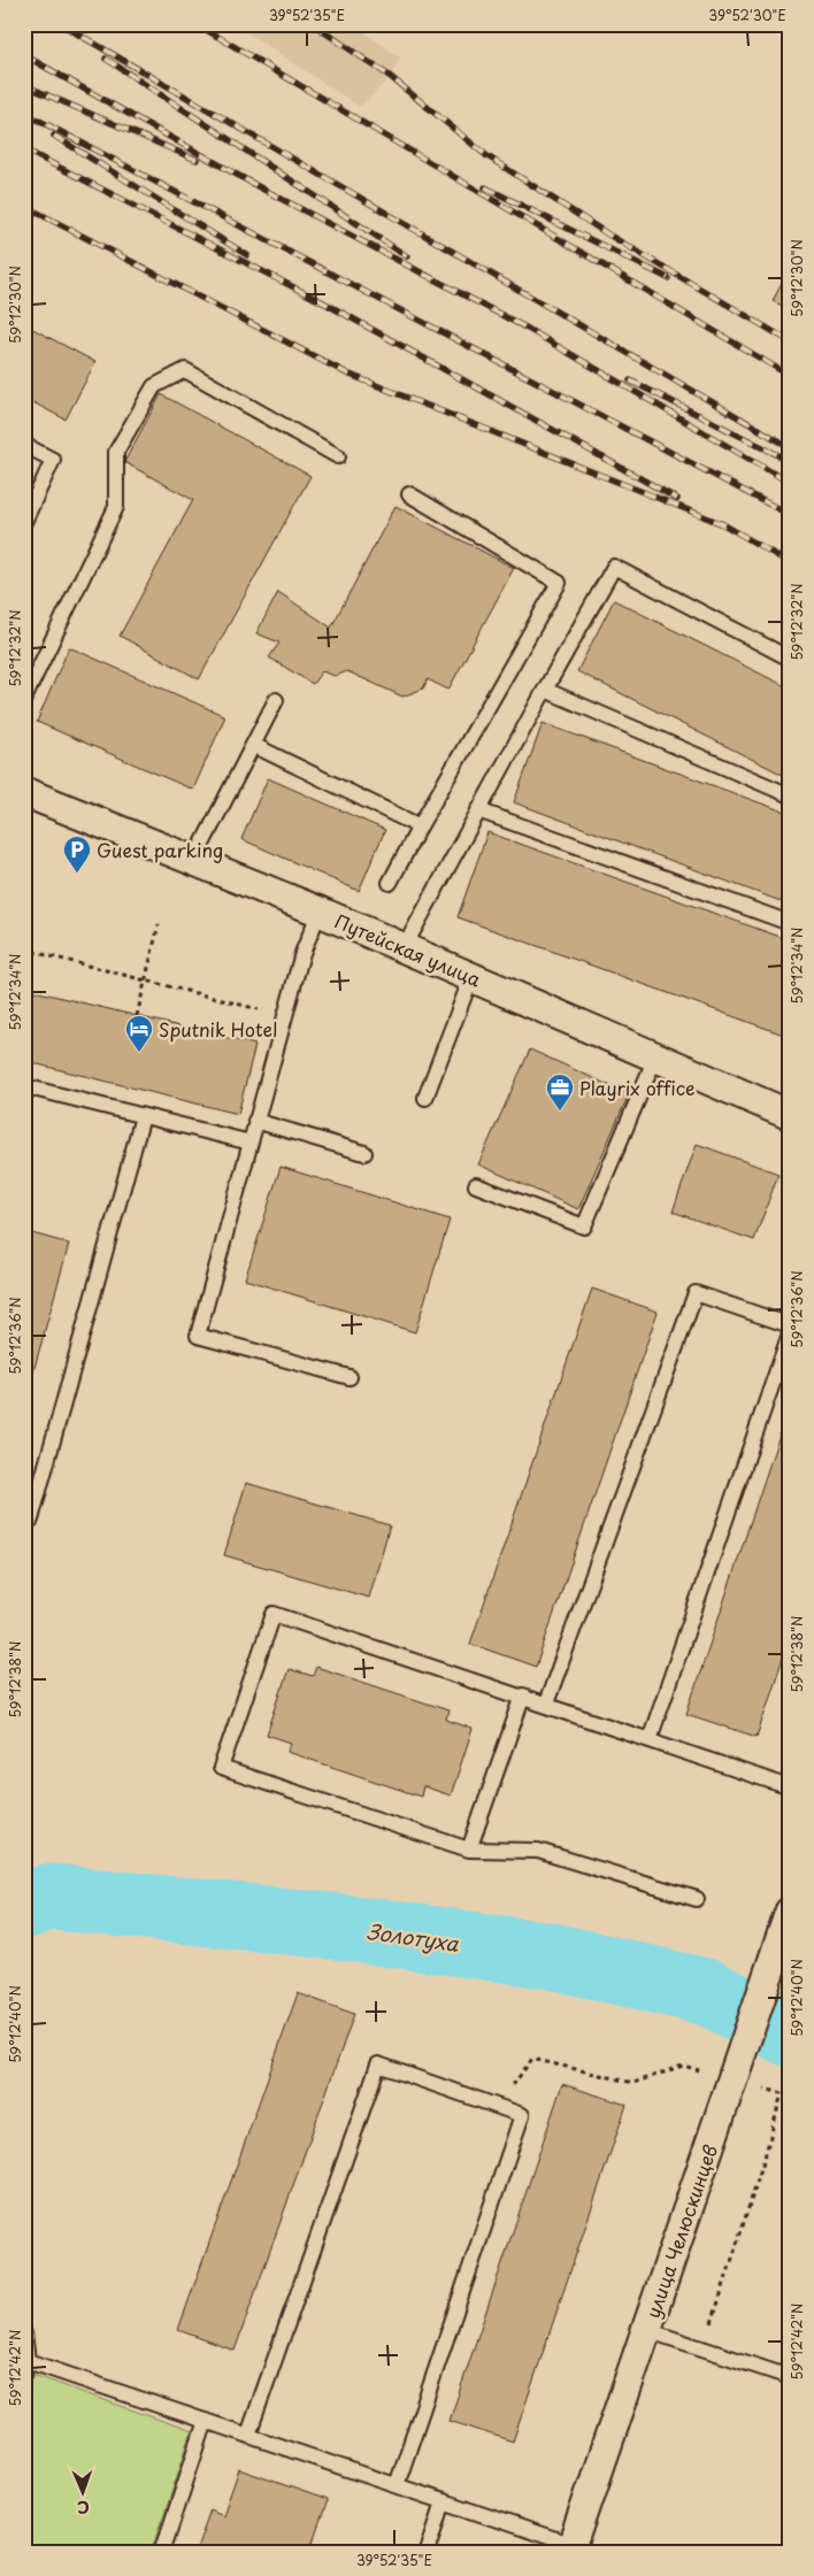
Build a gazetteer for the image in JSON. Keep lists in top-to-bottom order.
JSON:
{
  "streets": {
    "street": ["Путейская улица", "улица Челюскинцев"]
  },
  "water": ["Золотуха"],
  "places": {
    "parking": ["Guest parking"],
    "hotel": ["Sputnik Hotel"],
    "office": ["Playrix office"]
  },
  "north": "bottom",
  "coordinates": [
    "39°52'35\"E",
    "39°52'30\"E",
    "59°12'30\"N",
    "59°12'32\"N",
    "59°12'34\"N",
    "59°12'36\"N",
    "59°12'38\"N",
    "59°12'40\"N",
    "59°12'42\"N"
  ]
}
